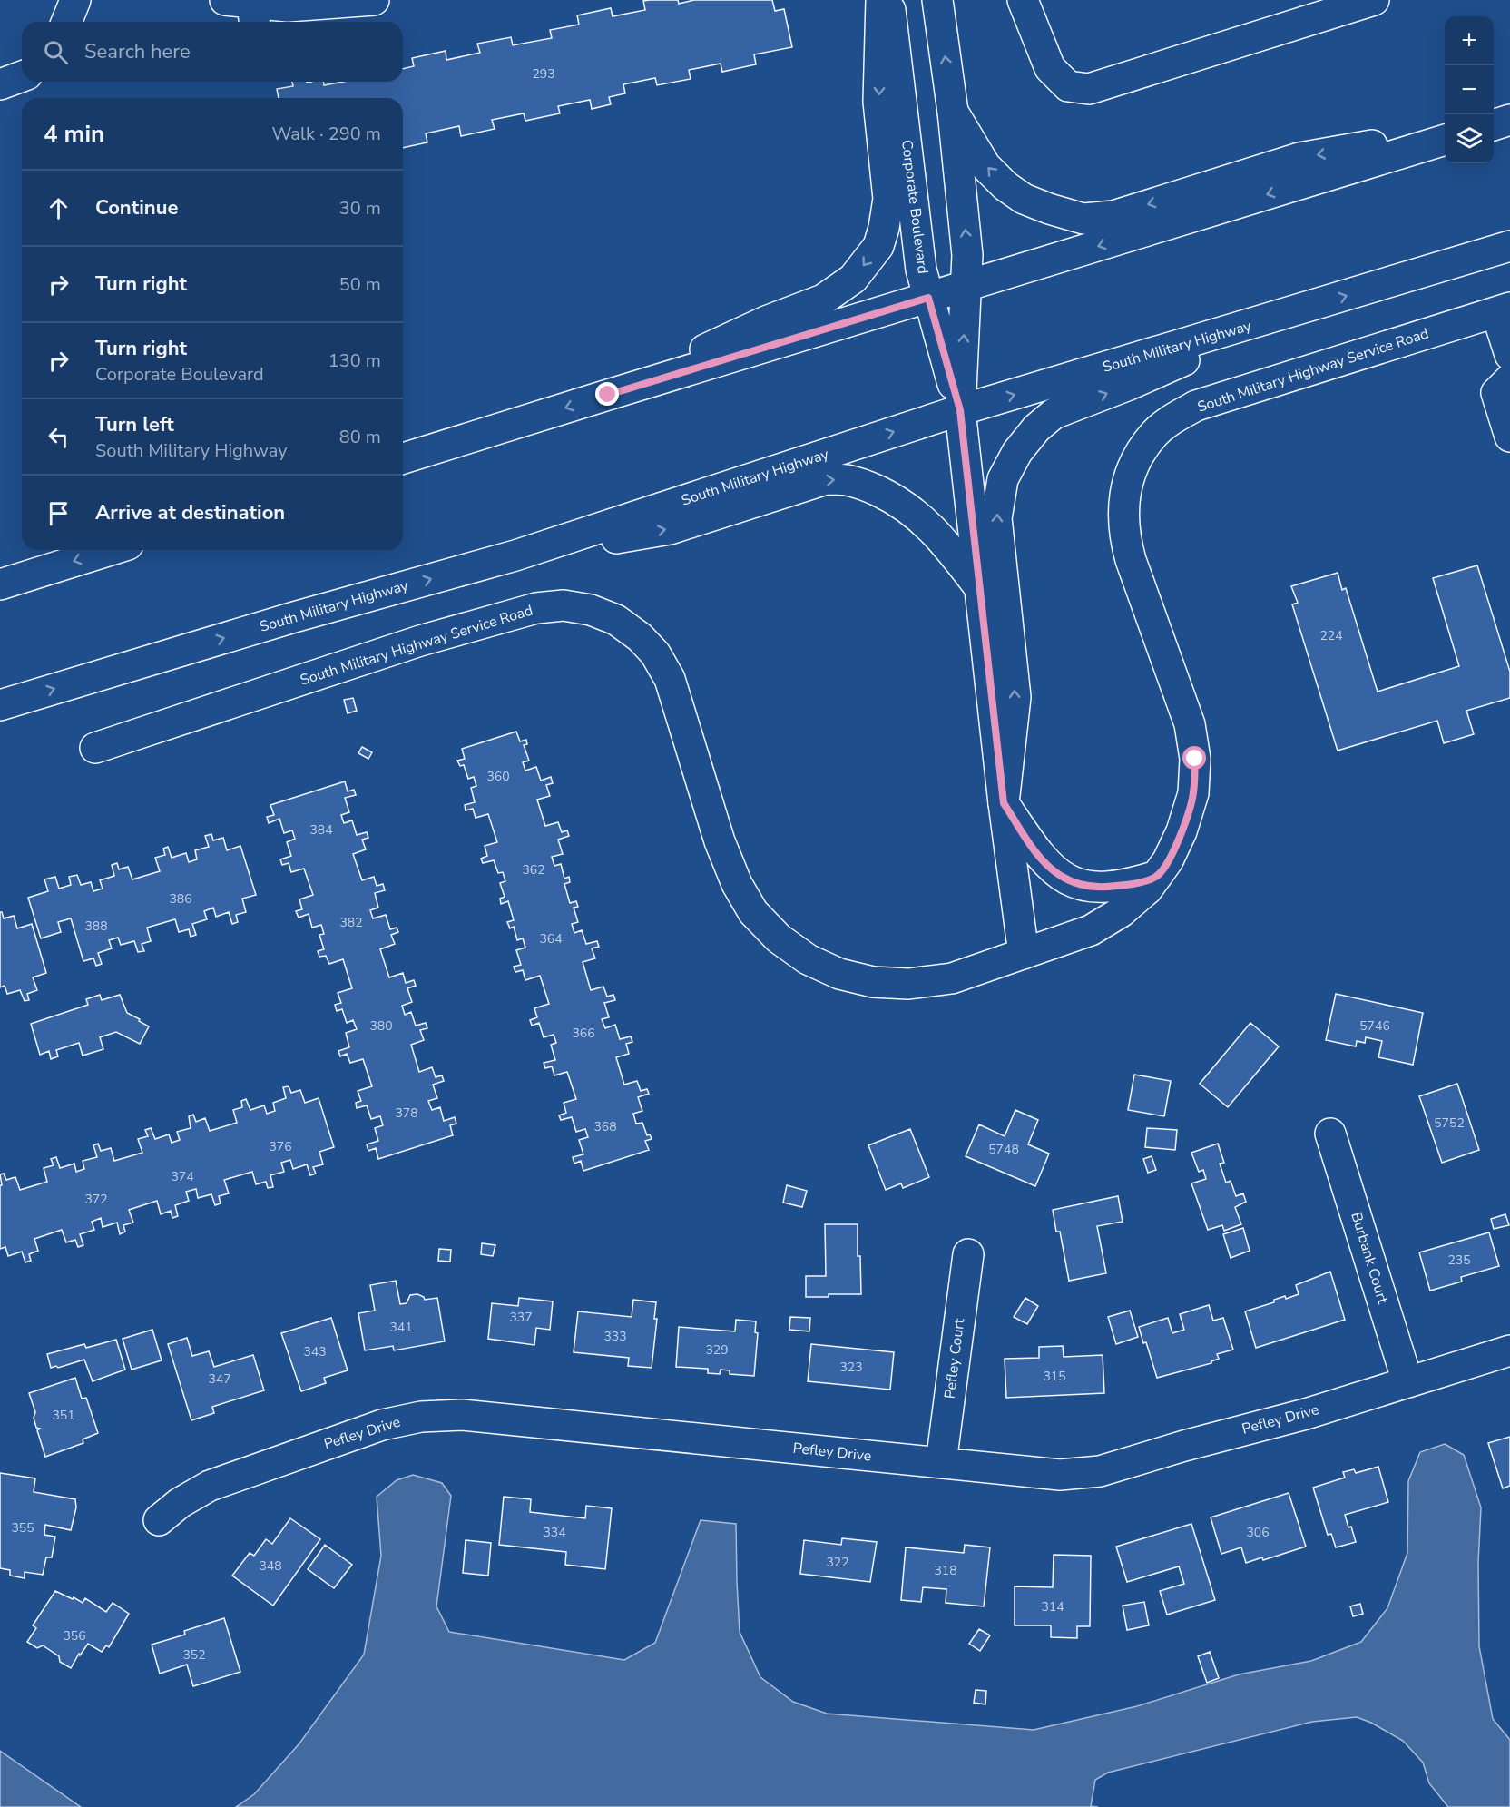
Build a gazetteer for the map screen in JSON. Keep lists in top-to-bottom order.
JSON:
{
  "streets": {
    "street": [
      "Corporate Boulevard",
      "South Military Highway",
      "South Military Highway Service Road",
      "Burbank Court",
      "Pefley Court",
      "Pefley Drive"
    ]
  },
  "crossings": [
    ["Corporate Boulevard", "South Military Highway"],
    ["Corporate Boulevard", "South Military Highway Service Road"],
    ["Burbank Court", "Pefley Drive"],
    ["Pefley Court", "Pefley Drive"]
  ],
  "house_numbers": [
    "293",
    "224",
    "360",
    "384",
    "362",
    "386",
    "382",
    "388",
    "364",
    "380",
    "5746",
    "366",
    "378",
    "5752",
    "368",
    "376",
    "5748",
    "374",
    "372",
    "235",
    "337",
    "341",
    "333",
    "329",
    "343",
    "323",
    "315",
    "347",
    "351",
    "355",
    "334",
    "306",
    "322",
    "348",
    "318",
    "314",
    "356",
    "352"
  ],
  "page": {
    "map_buttons": ["+", "−"],
    "search": "Search here",
    "heading": ["4 min", "Walk · 290 m"],
    "list": [
      ["Continue", "30 m"],
      ["Turn right", "50 m"],
      ["Turn right", "Corporate Boulevard", "130 m"],
      ["Turn left", "South Military Highway", "80 m"],
      "Arrive at destination"
    ]
  }
}
